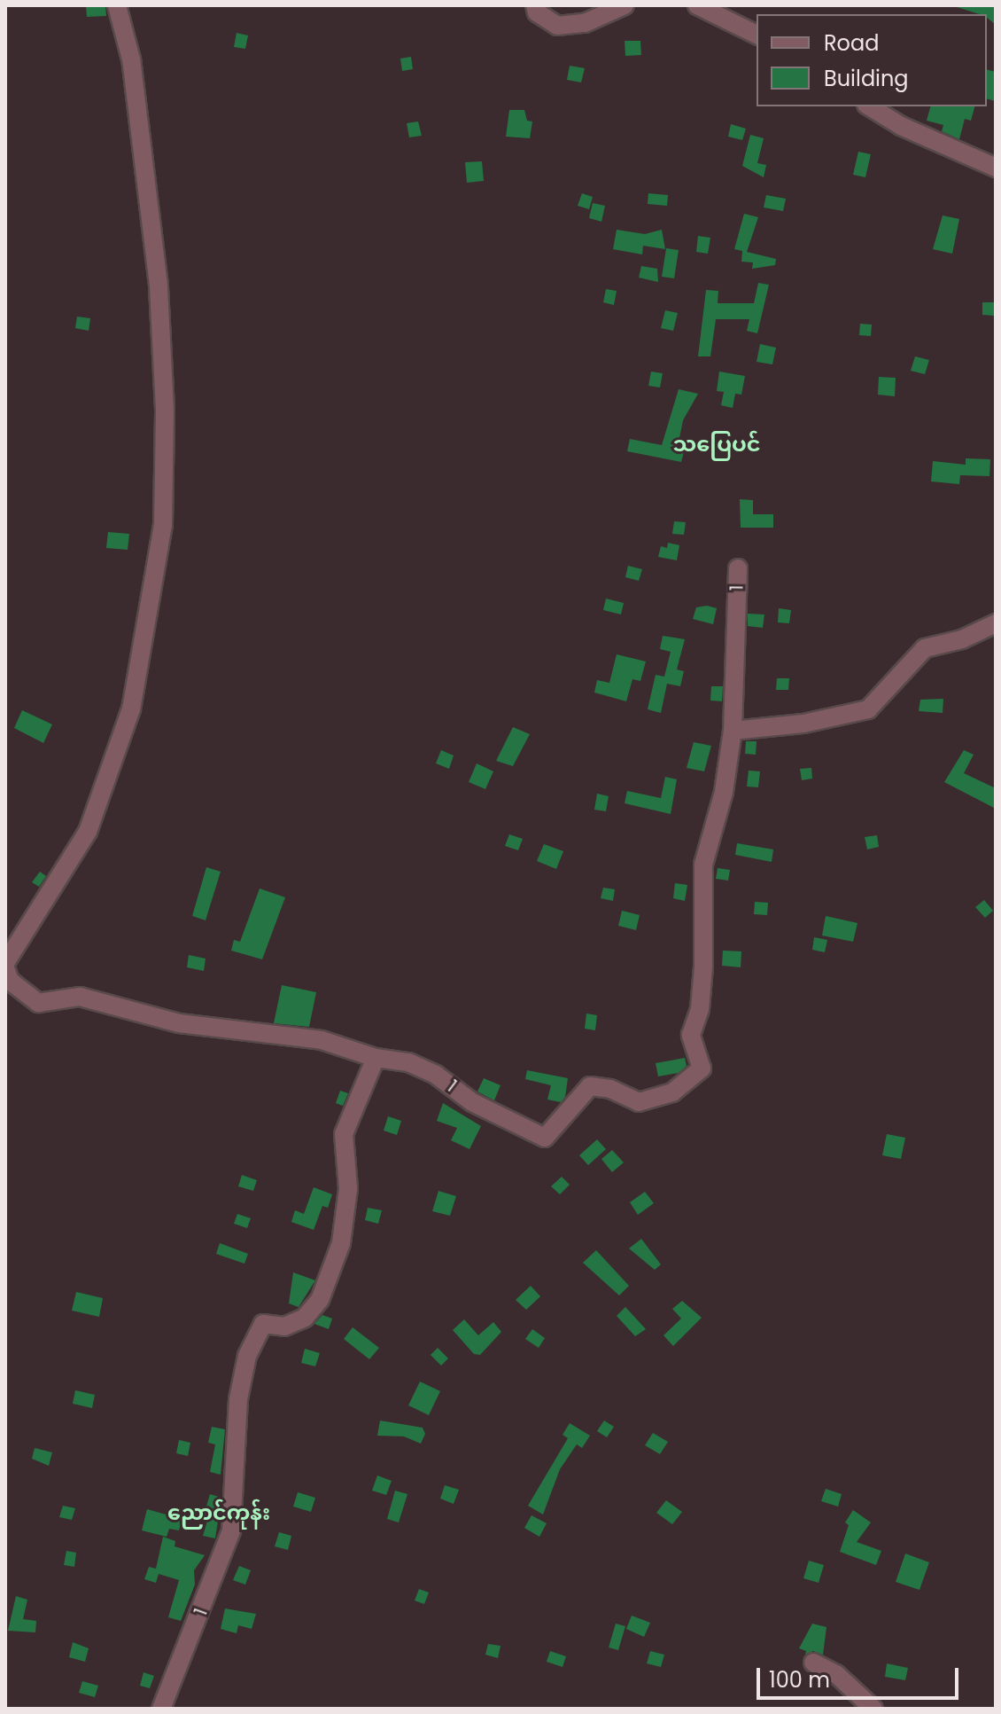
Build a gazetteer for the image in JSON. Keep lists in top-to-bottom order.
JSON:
{
  "streets": {
    "street": ["1"]
  },
  "districts": ["သပြေပင်", "ညောင်ကုန်း"],
  "legend": ["Road", "Building"],
  "scale_bar": "100 m"
}
